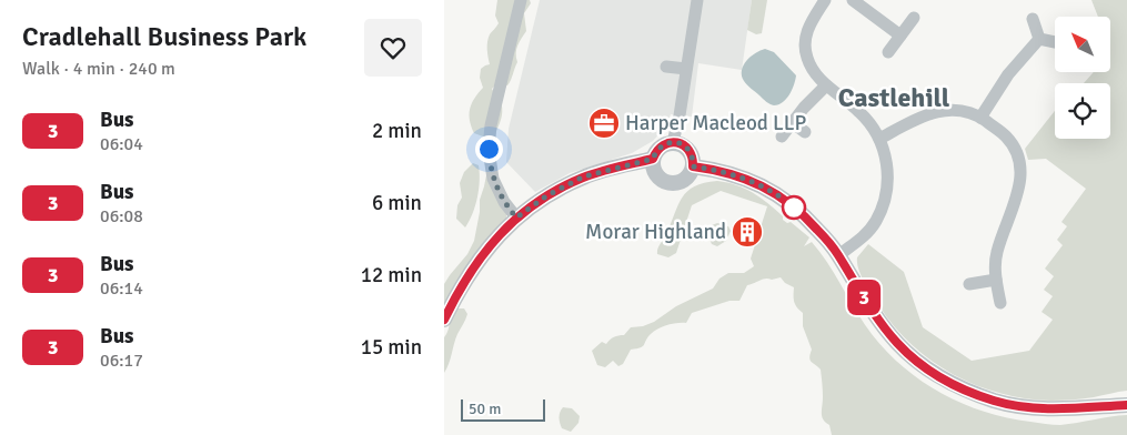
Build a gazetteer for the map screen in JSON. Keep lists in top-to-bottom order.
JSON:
{
  "districts": ["Castlehill"],
  "places": {
    "office": ["Harper Macleod LLP"],
    "building": ["Morar Highland"]
  },
  "lines": ["bus line 3"],
  "scale_bar": "50 m",
  "north": "top left",
  "page": {
    "heading": ["Cradlehall Business Park", "Walk · 4 min · 240 m"],
    "on_map": "3",
    "list": [
      {
        "mark": "3",
        "name": "Bus",
        "note": "06:04",
        "value": "2 min"
      },
      {
        "mark": "3",
        "name": "Bus",
        "note": "06:08",
        "value": "6 min"
      },
      {
        "mark": "3",
        "name": "Bus",
        "note": "06:14",
        "value": "12 min"
      },
      {
        "mark": "3",
        "name": "Bus",
        "note": "06:17",
        "value": "15 min"
      }
    ],
    "scale": "50 m"
  }
}
